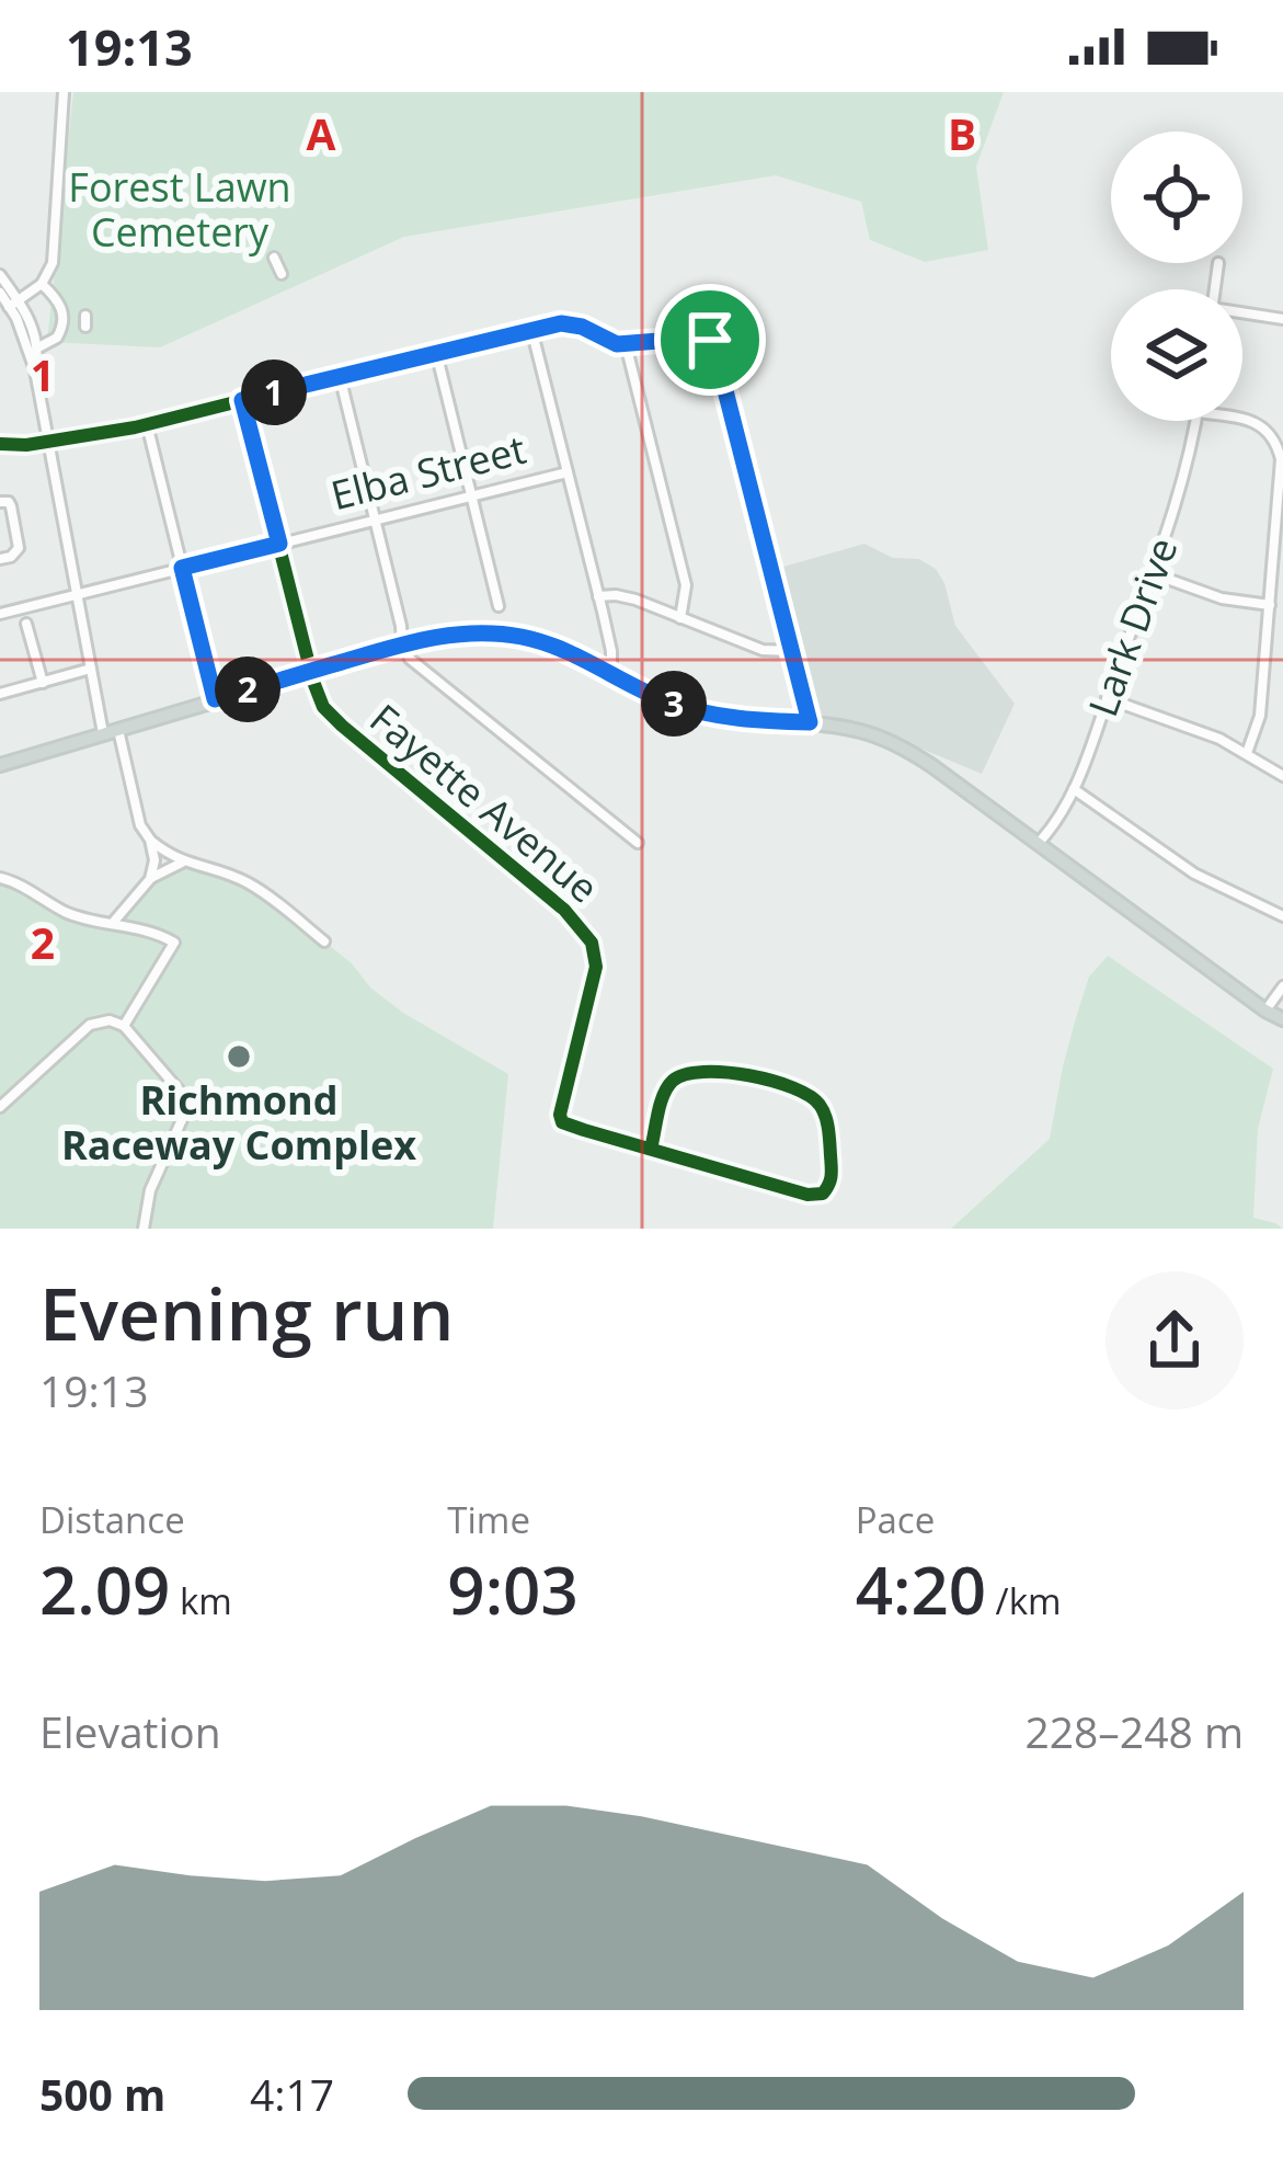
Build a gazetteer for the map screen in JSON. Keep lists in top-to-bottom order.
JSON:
{
  "streets": {
    "street": ["Elba Street", "Lark Drive", "Fayette Avenue"]
  },
  "crossings": [
    ["Elba Street", "Fayette Avenue"]
  ],
  "parks": ["Forest Lawn Cemetery"],
  "places": ["Richmond Raceway Complex"],
  "page": {
    "status": "19:13",
    "pins": ["1", "2", "3"],
    "heading": ["Evening run", "19:13"],
    "stats": [
      ["Distance", "2.09 km"],
      ["Time", "9:03"],
      ["Pace", "4:20 /km"]
    ],
    "chart": ["Elevation", "228–248 m"],
    "list": [
      {
        "name": "500 m",
        "note": "4:17"
      }
    ]
  },
  "grid": {
    "columns": ["A", "B"],
    "rows": ["1", "2"]
  }
}
